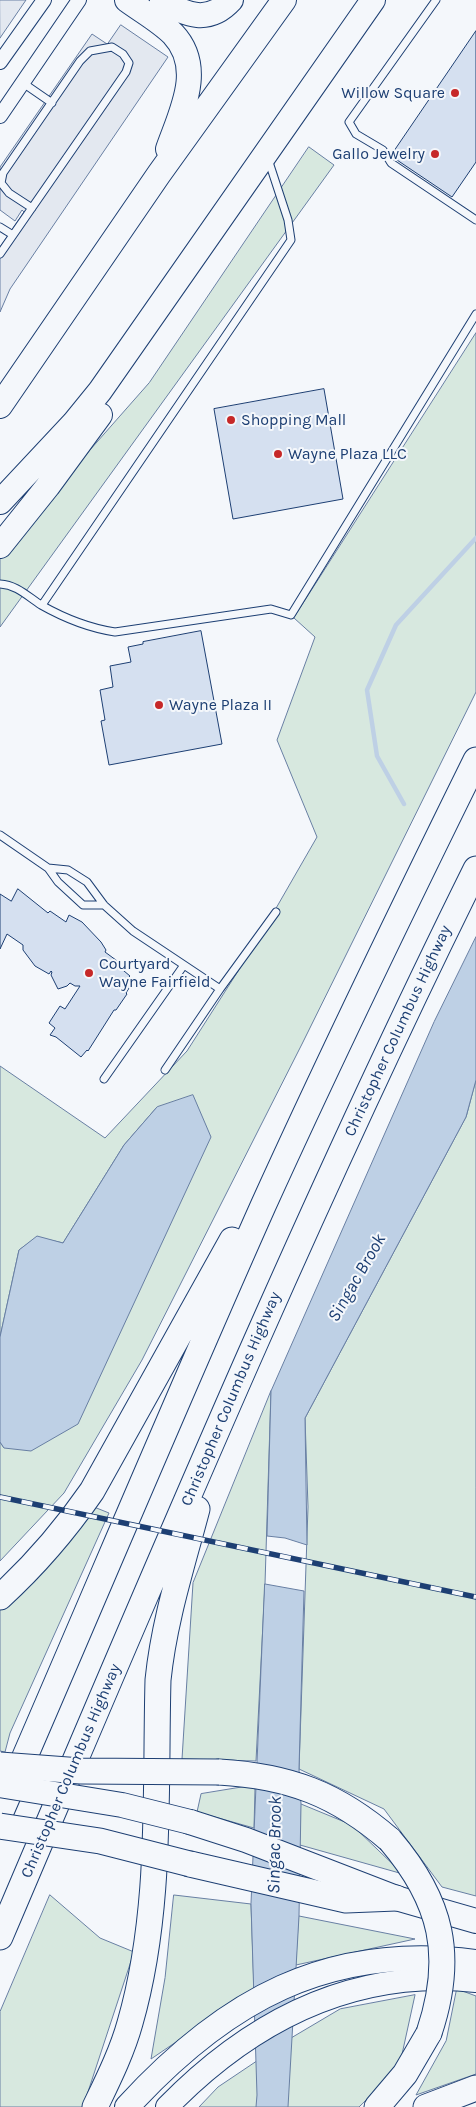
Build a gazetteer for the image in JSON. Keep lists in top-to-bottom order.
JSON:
{
  "streets": {
    "highway": ["Christopher Columbus Highway"]
  },
  "water": ["Singac Brook"],
  "places": [
    "Willow Square",
    "Gallo Jewelry",
    "Shopping Mall",
    "Wayne Plaza LLC",
    "Wayne Plaza II",
    "Courtyard Wayne Fairfield"
  ]
}
